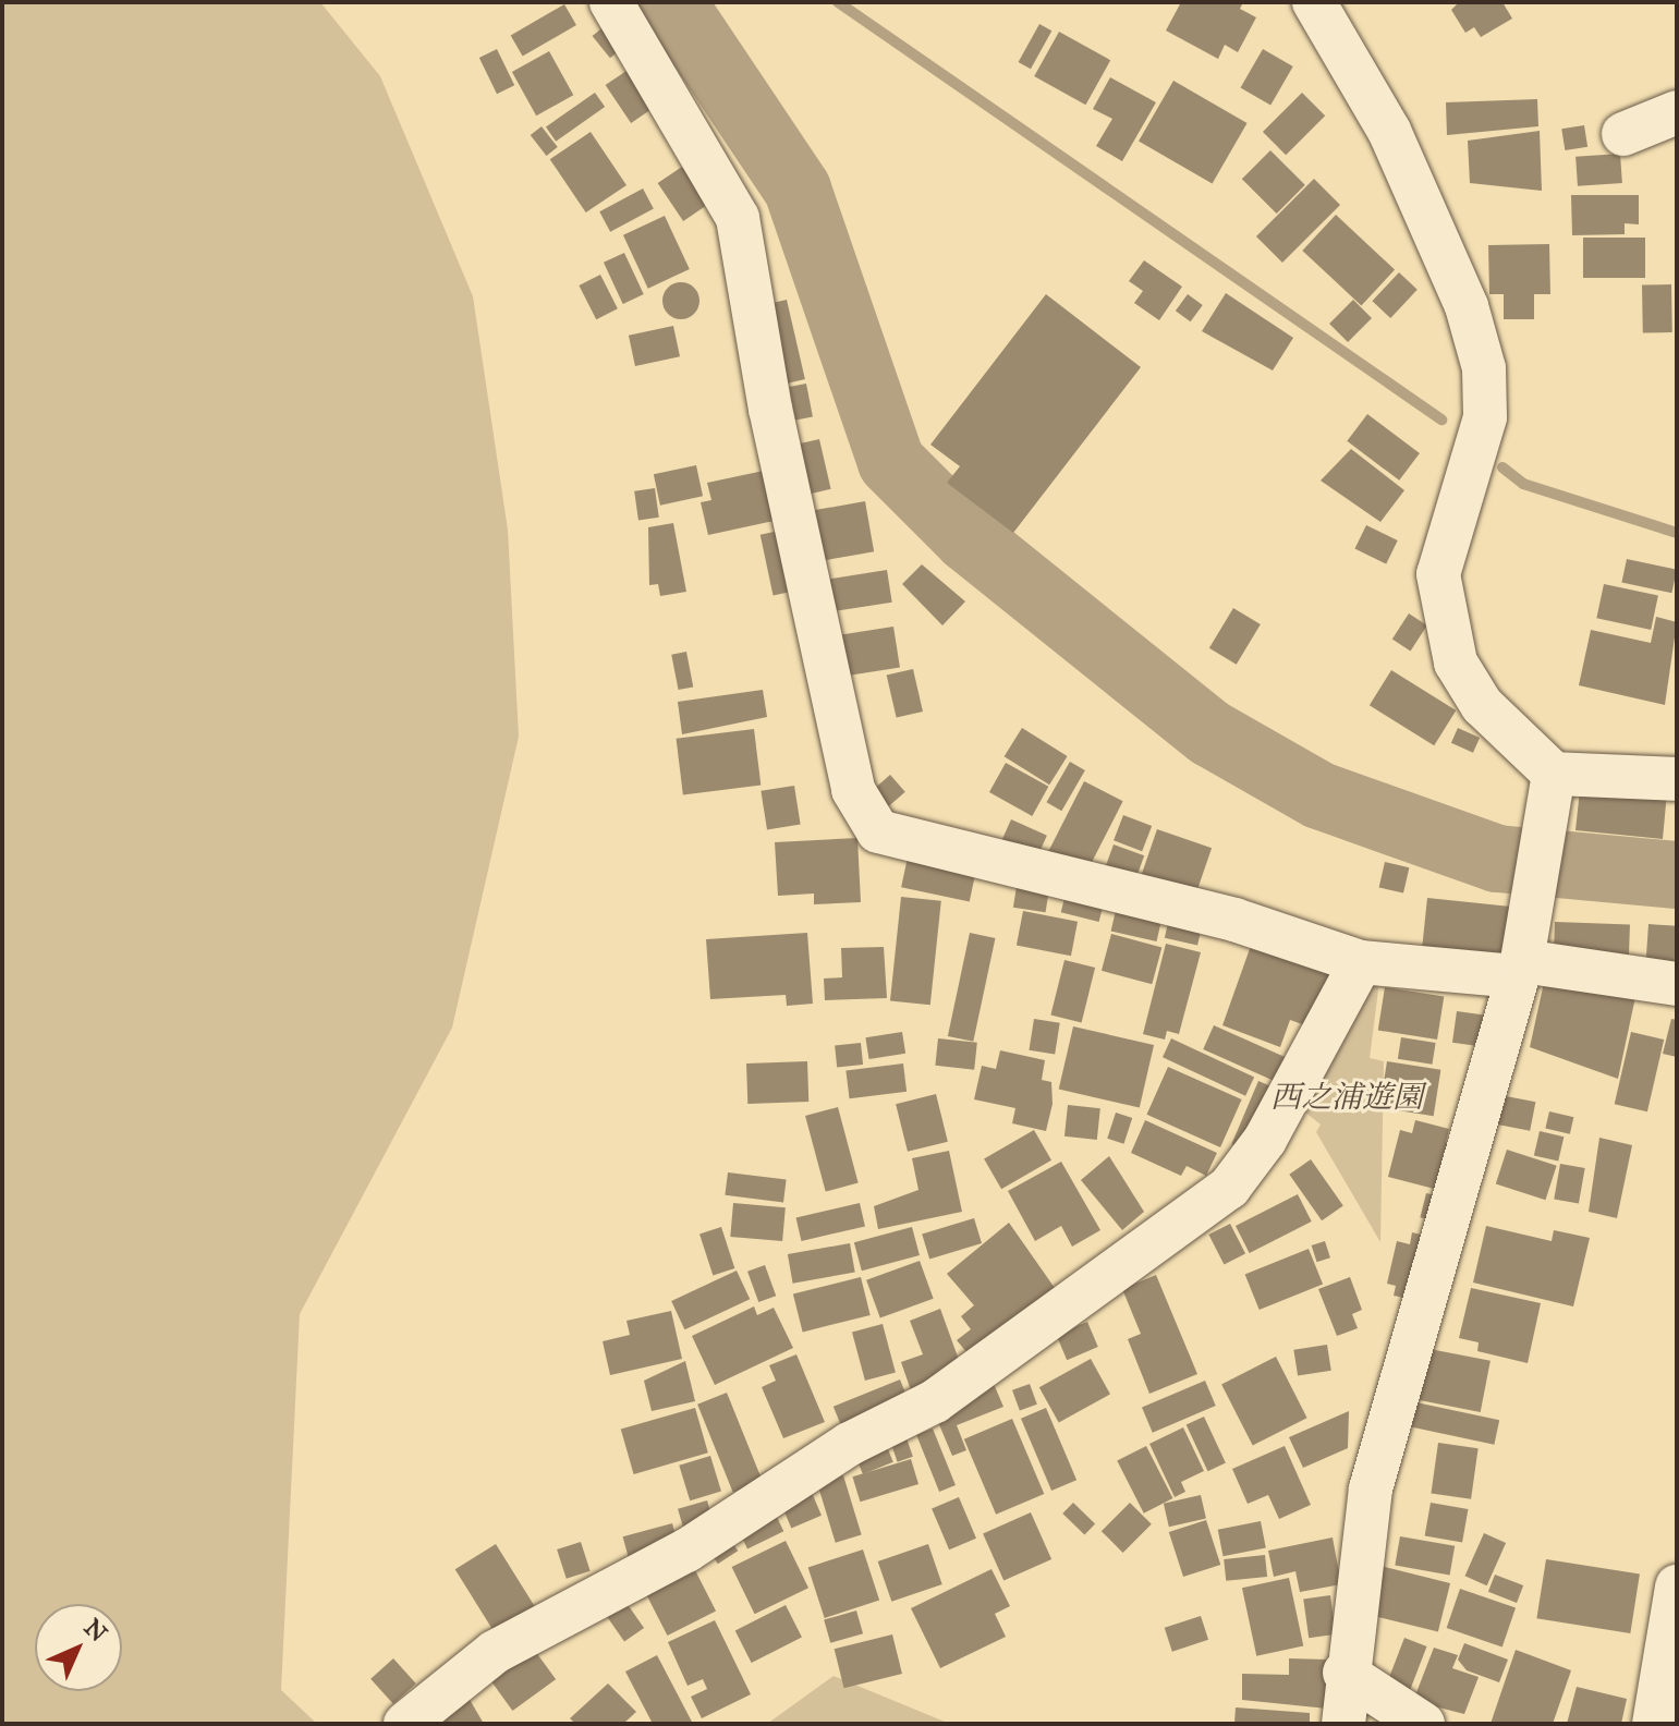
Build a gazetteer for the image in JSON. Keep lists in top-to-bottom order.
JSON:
{
  "parks": ["西之浦遊園"],
  "north": "top right"
}
